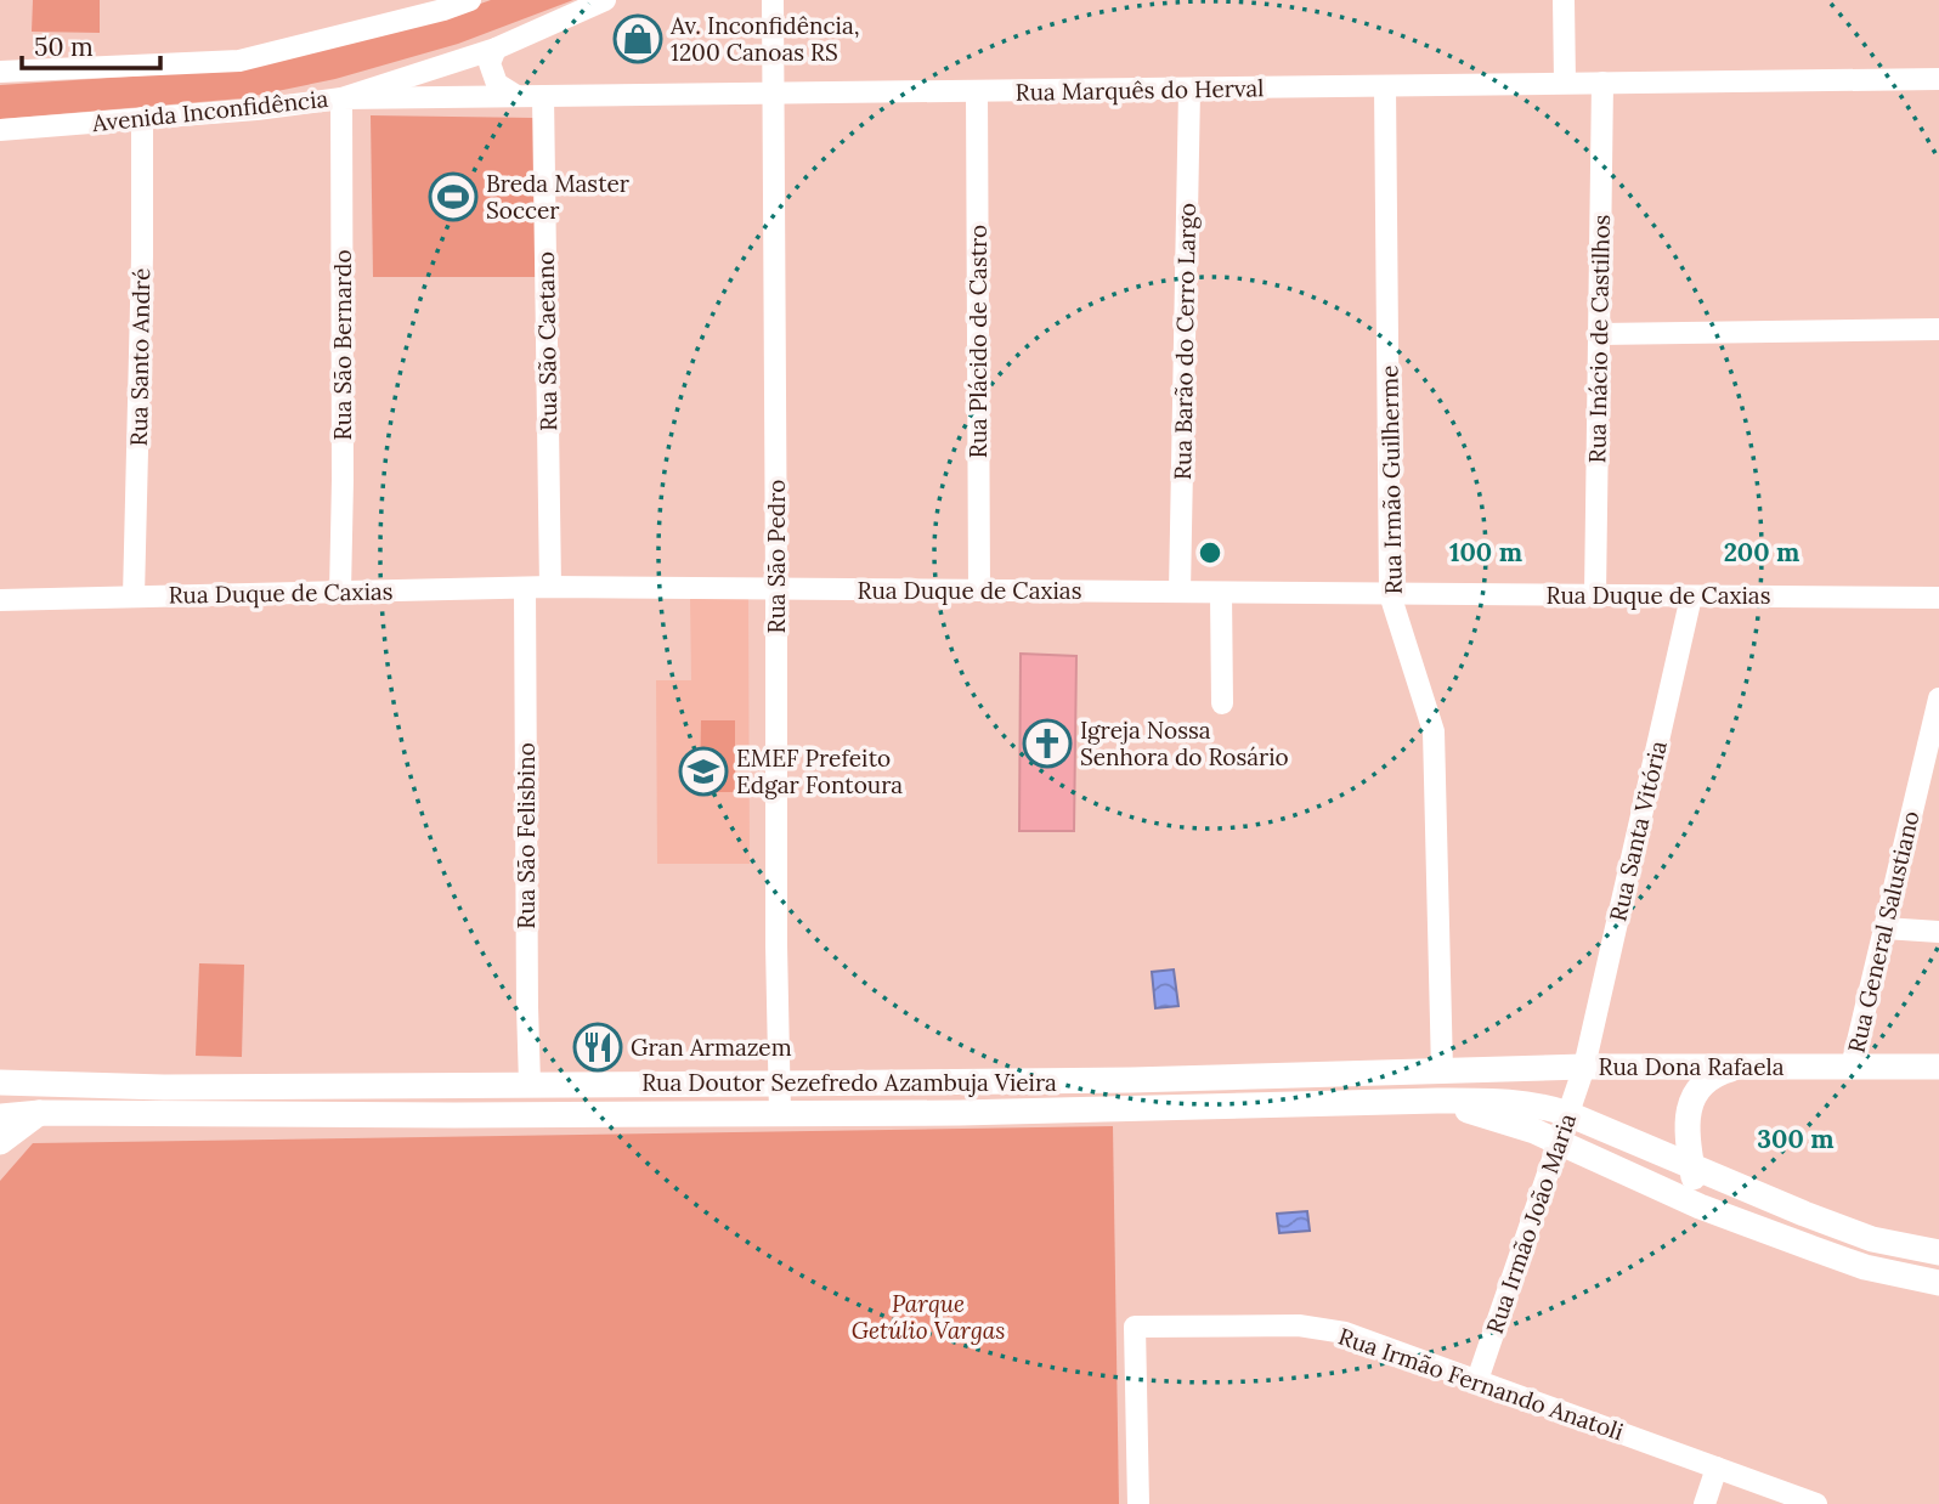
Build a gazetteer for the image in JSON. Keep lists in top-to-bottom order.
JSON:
{
  "streets": {
    "main road": ["Rua Dona Rafaela", "Rua Doutor Sezefredo Azambuja Vieira"],
    "street": [
      "Rua Marquês do Herval",
      "Avenida Inconfidência",
      "Rua Inácio de Castilhos",
      "Rua São Caetano",
      "Rua Plácido de Castro",
      "Rua Barão do Cerro Largo",
      "Rua São Bernardo",
      "Rua Santo André",
      "Rua Irmão Guilherme",
      "Rua São Pedro",
      "Rua Duque de Caxias",
      "Rua Santa Vitória",
      "Rua São Felisbino",
      "Rua General Salustiano",
      "Rua Irmão João Maria",
      "Rua Irmão Fernando Anatoli"
    ]
  },
  "crossings": [
    ["Rua Marquês do Herval", "Avenida Inconfidência"],
    ["Rua Marquês do Herval", "Rua Inácio de Castilhos"],
    ["Rua Marquês do Herval", "Rua São Caetano"],
    ["Rua Marquês do Herval", "Rua Plácido de Castro"],
    ["Rua Marquês do Herval", "Rua Barão do Cerro Largo"],
    ["Rua Marquês do Herval", "Rua São Bernardo"],
    ["Rua Marquês do Herval", "Rua Irmão Guilherme"],
    ["Rua Marquês do Herval", "Rua São Pedro"],
    ["Avenida Inconfidência", "Rua São Bernardo"],
    ["Avenida Inconfidência", "Rua Santo André"],
    ["Rua Inácio de Castilhos", "Rua Duque de Caxias"],
    ["Rua São Caetano", "Rua Duque de Caxias"],
    ["Rua Plácido de Castro", "Rua Duque de Caxias"],
    ["Rua Barão do Cerro Largo", "Rua Duque de Caxias"],
    ["Rua São Bernardo", "Rua Duque de Caxias"],
    ["Rua Santo André", "Rua Duque de Caxias"],
    ["Rua Irmão Guilherme", "Rua Duque de Caxias"],
    ["Rua Irmão Guilherme", "Rua Dona Rafaela"],
    ["Rua Irmão Guilherme", "Rua Doutor Sezefredo Azambuja Vieira"],
    ["Rua São Pedro", "Rua Duque de Caxias"],
    ["Rua São Pedro", "Rua Doutor Sezefredo Azambuja Vieira"],
    ["Rua Duque de Caxias", "Rua Santa Vitória"],
    ["Rua Duque de Caxias", "Rua São Felisbino"],
    ["Rua Santa Vitória", "Rua Dona Rafaela"],
    ["Rua Santa Vitória", "Rua Irmão João Maria"],
    ["Rua São Felisbino", "Rua Doutor Sezefredo Azambuja Vieira"],
    ["Rua General Salustiano", "Rua Dona Rafaela"],
    ["Rua Dona Rafaela", "Rua Doutor Sezefredo Azambuja Vieira"],
    ["Rua Dona Rafaela", "Rua Irmão João Maria"],
    ["Rua Doutor Sezefredo Azambuja Vieira", "Rua Irmão João Maria"],
    ["Rua Irmão João Maria", "Rua Irmão Fernando Anatoli"]
  ],
  "parks": ["Parque Getúlio Vargas"],
  "places": {
    "shop": ["Av. Inconfidência, 1200 Canoas RS"],
    "sports": ["Breda Master Soccer"],
    "church": ["Igreja Nossa Senhora do Rosário"],
    "school or university": ["EMEF Prefeito Edgar Fontoura"],
    "restaurant": ["Gran Armazem"]
  },
  "scale_bar": "50 m",
  "rings": ["100 m", "200 m", "300 m"]
}
